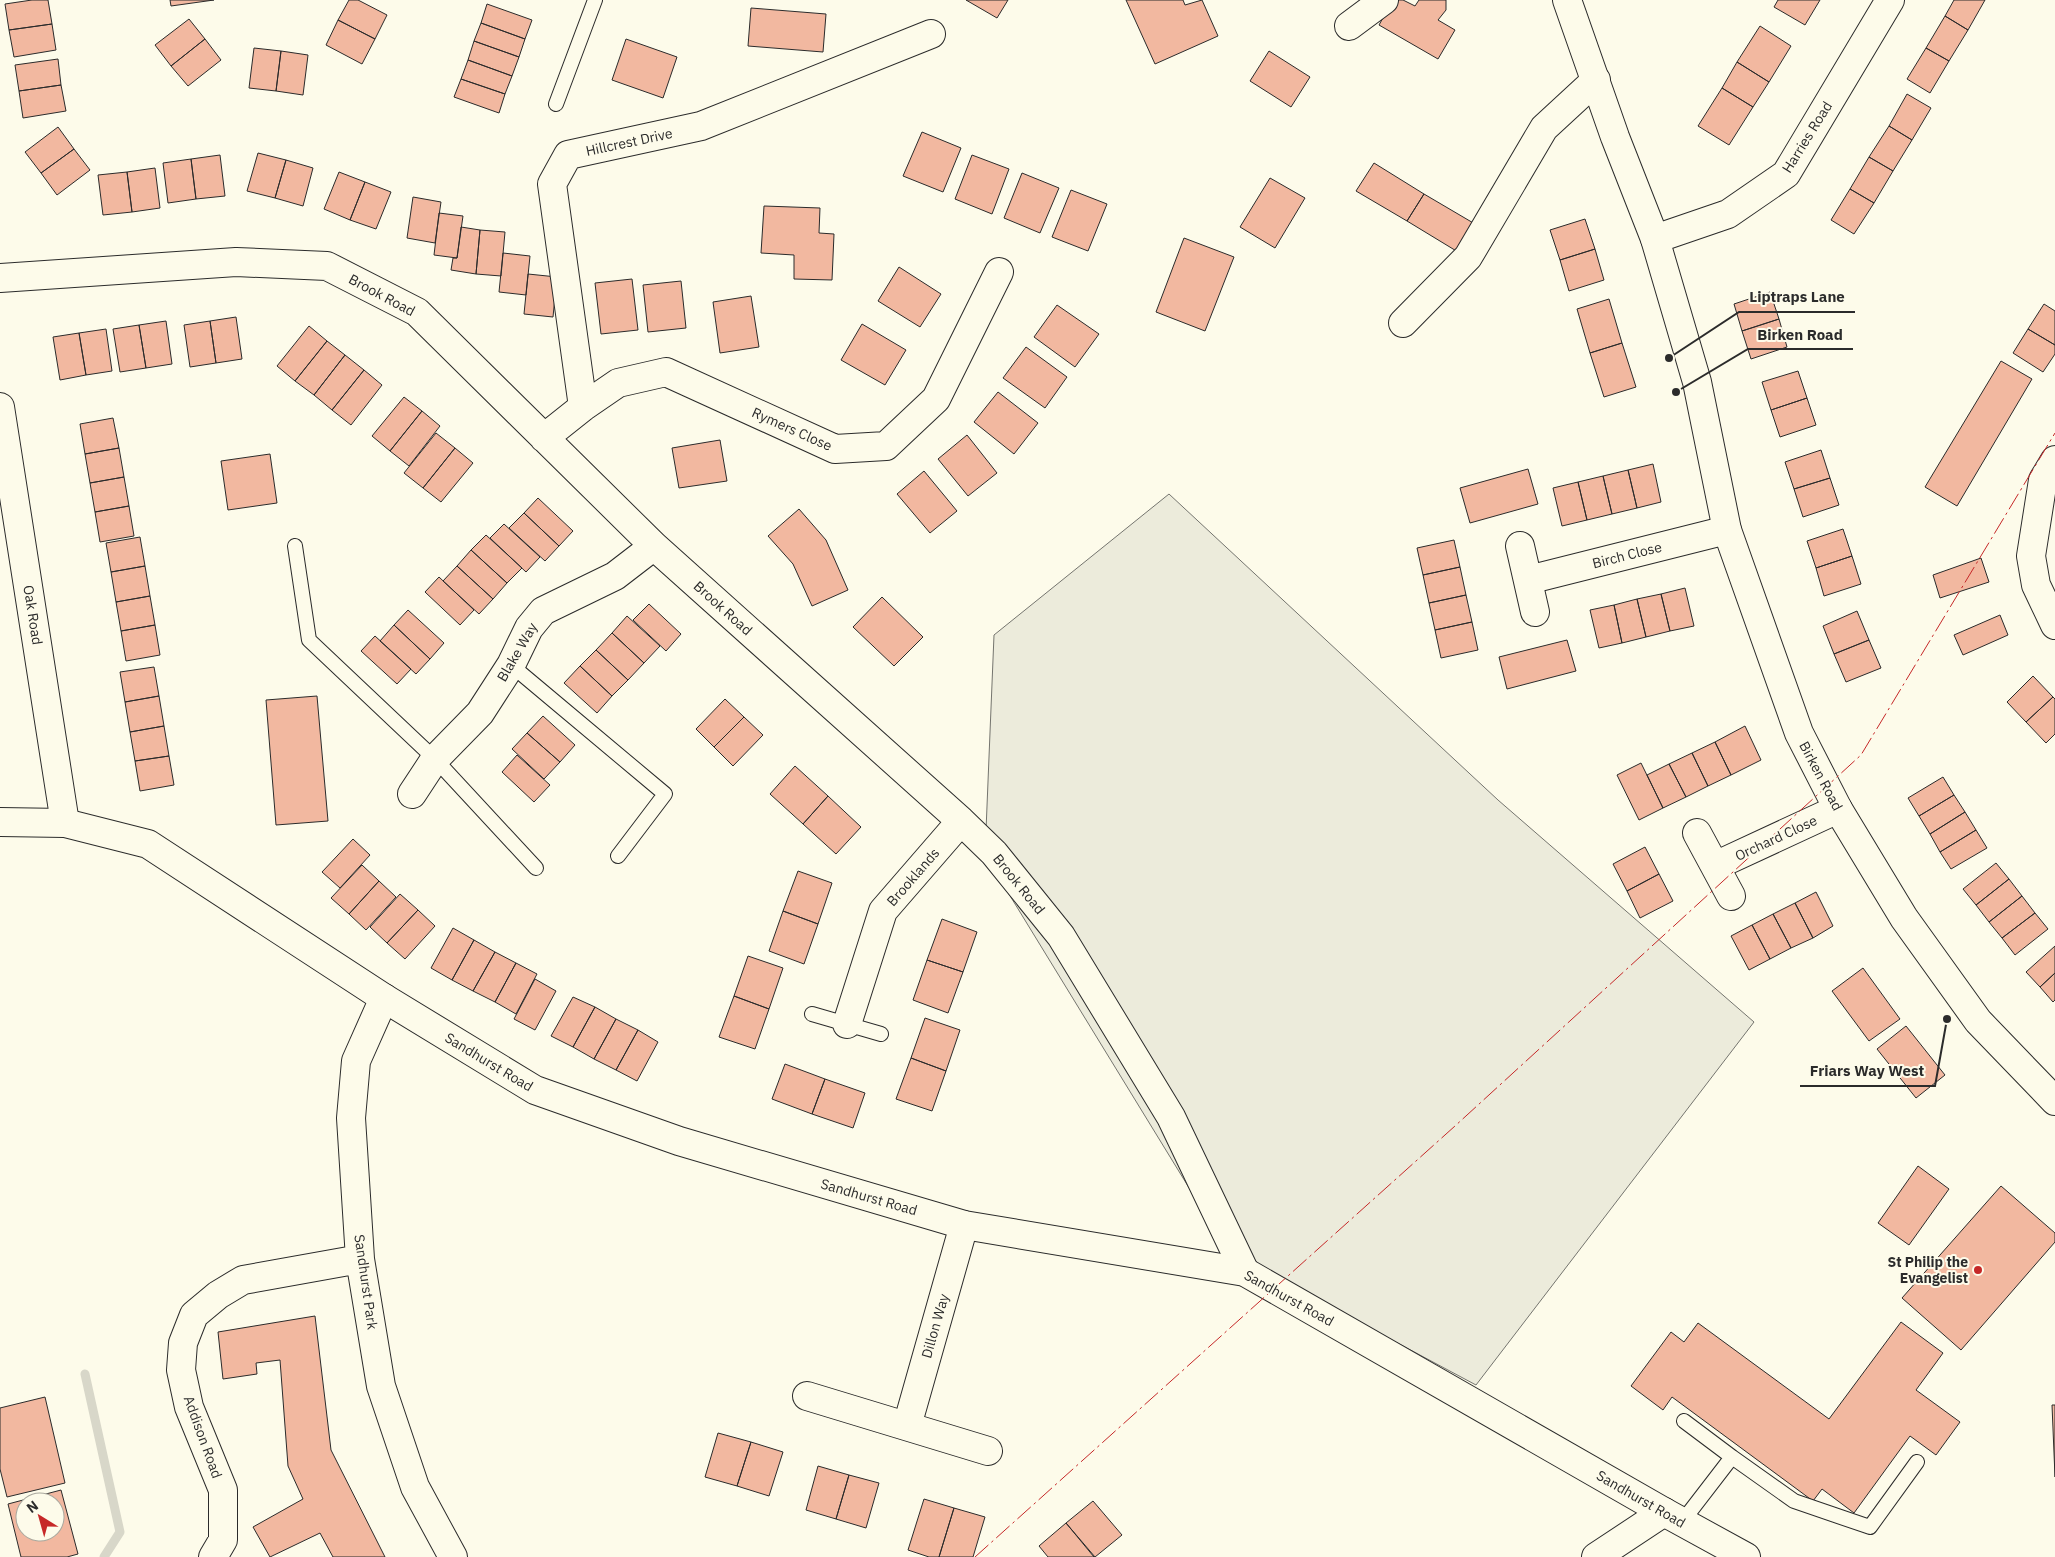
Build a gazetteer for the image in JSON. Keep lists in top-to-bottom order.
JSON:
{
  "streets": {
    "street": [
      "Harries Road",
      "Hillcrest Drive",
      "Brook Road",
      "Rymers Close",
      "Birch Close",
      "Oak Road",
      "Blake Way",
      "Birken Road",
      "Orchard Close",
      "Brooklands",
      "Sandhurst Road",
      "Sandhurst Park",
      "Dillon Way",
      "Addison Road"
    ]
  },
  "crossings": [
    ["Harries Road", "Birken Road"],
    ["Hillcrest Drive", "Rymers Close"],
    ["Brook Road", "Rymers Close"],
    ["Brook Road", "Blake Way"],
    ["Brook Road", "Brooklands"],
    ["Brook Road", "Sandhurst Road"],
    ["Birch Close", "Birken Road"],
    ["Oak Road", "Sandhurst Road"],
    ["Birken Road", "Orchard Close"],
    ["Sandhurst Road", "Sandhurst Park"],
    ["Sandhurst Road", "Dillon Way"],
    ["Sandhurst Park", "Addison Road"]
  ],
  "places": [
    "Liptraps Lane",
    "Birken Road",
    "Friars Way West",
    "St Philip the Evangelist"
  ],
  "north": "top left"
}
